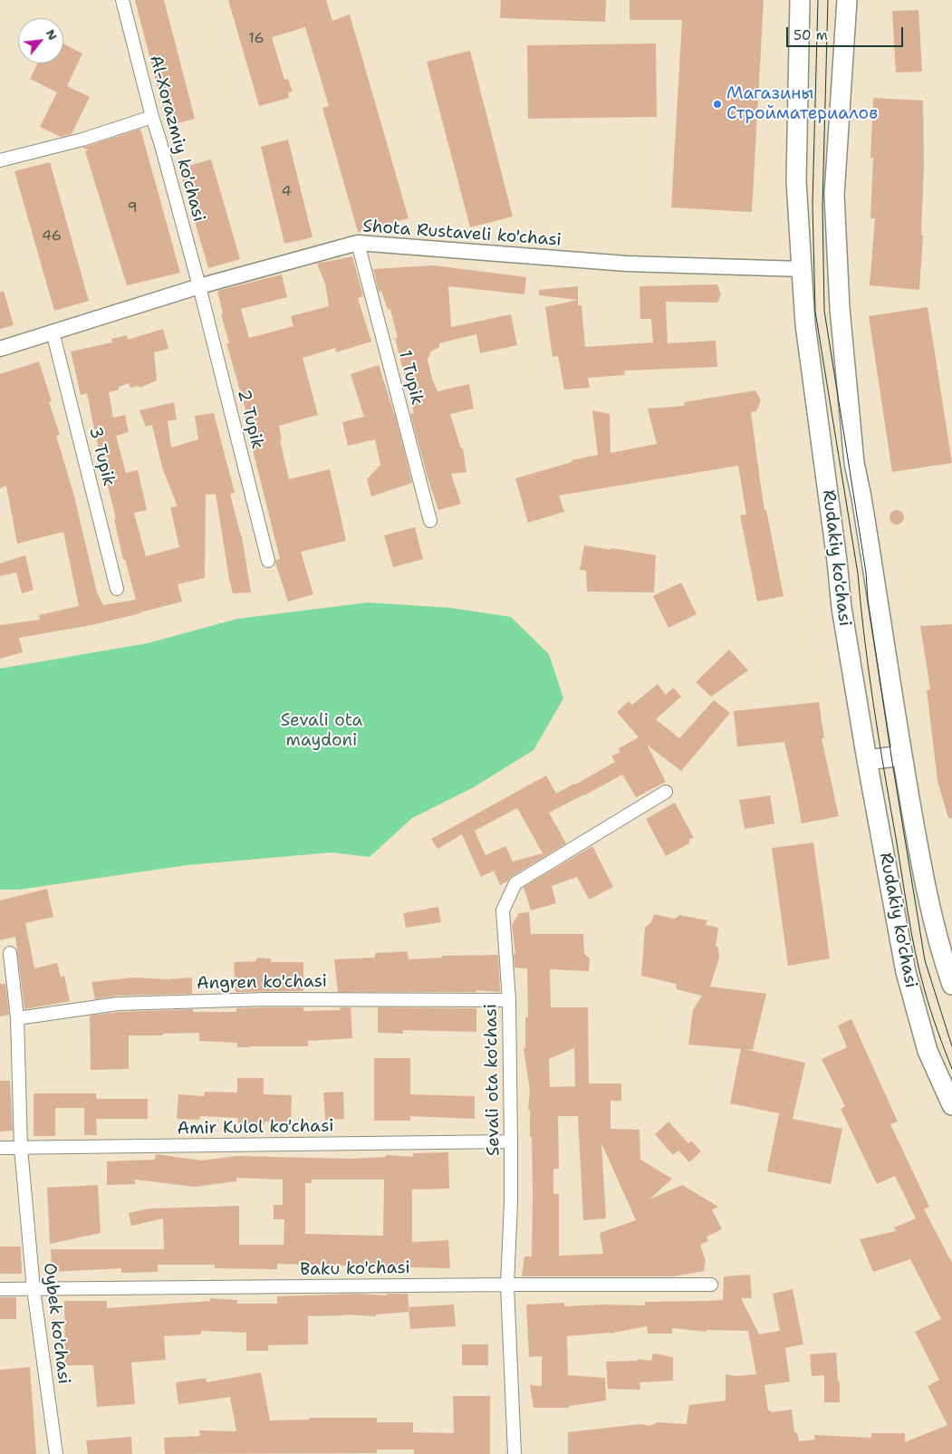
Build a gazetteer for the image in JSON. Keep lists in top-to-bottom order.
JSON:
{
  "streets": {
    "main road": ["Rudakiy ko'chasi"],
    "street": [
      "Al-Xorazmiy ko'chasi",
      "Shota Rustaveli ko'chasi",
      "1 Tupik",
      "2 Tupik",
      "3 Tupik",
      "Angren ko'chasi",
      "Sevali ota ko'chasi",
      "Amir Kulol ko'chasi",
      "Baku ko'chasi",
      "Oybek ko'chasi"
    ]
  },
  "crossings": [
    ["Al-Xorazmiy ko'chasi", "Shota Rustaveli ko'chasi"],
    ["Al-Xorazmiy ko'chasi", "2 Tupik"],
    ["Shota Rustaveli ko'chasi", "1 Tupik"],
    ["Shota Rustaveli ko'chasi", "2 Tupik"],
    ["Shota Rustaveli ko'chasi", "3 Tupik"],
    ["Shota Rustaveli ko'chasi", "Rudakiy ko'chasi"],
    ["Angren ko'chasi", "Sevali ota ko'chasi"],
    ["Angren ko'chasi", "Oybek ko'chasi"],
    ["Sevali ota ko'chasi", "Amir Kulol ko'chasi"],
    ["Sevali ota ko'chasi", "Baku ko'chasi"],
    ["Amir Kulol ko'chasi", "Oybek ko'chasi"],
    ["Baku ko'chasi", "Oybek ko'chasi"]
  ],
  "parks": ["Sevali ota maydoni"],
  "places": ["Магазины Стройматериалов"],
  "house_numbers": [
    "16",
    "4",
    "9",
    "46"
  ],
  "scale_bar": "50 m",
  "north": "top right"
}
